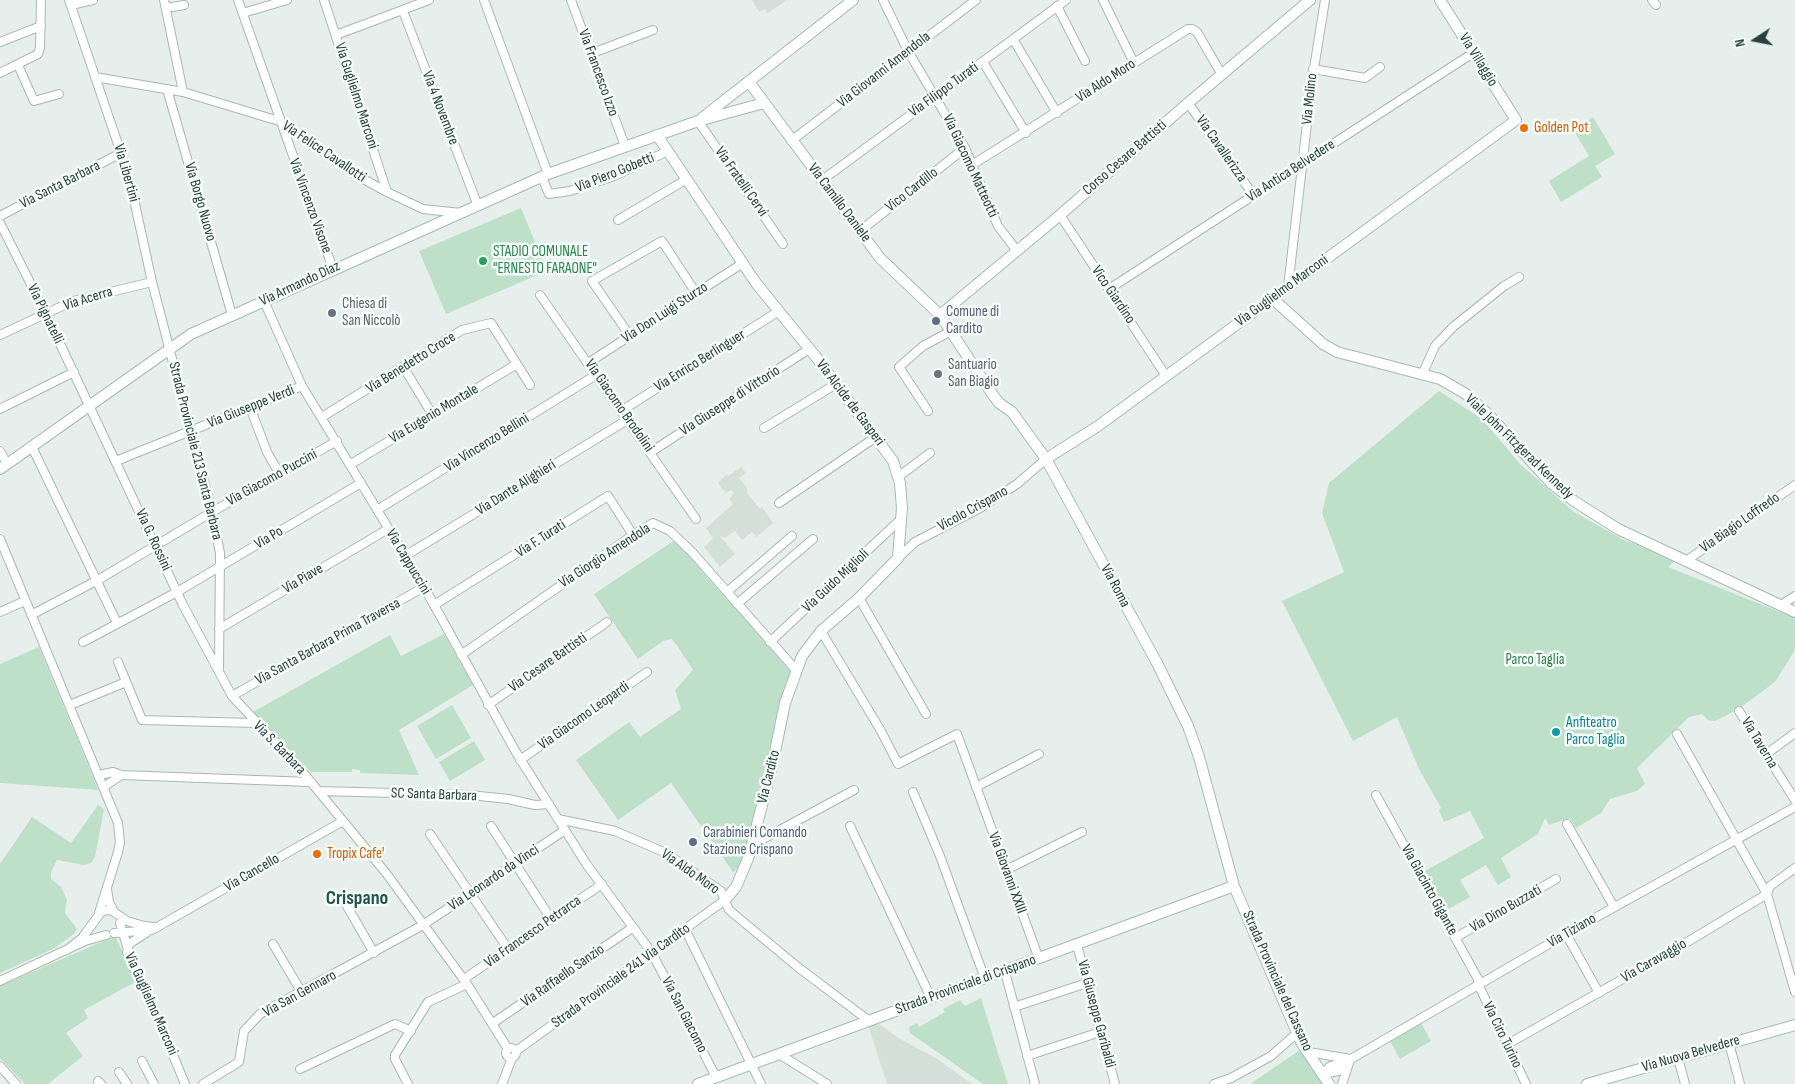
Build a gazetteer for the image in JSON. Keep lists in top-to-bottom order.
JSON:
{
  "streets": {
    "street": [
      "Via Villaggio",
      "Via Giovanni Amendola",
      "Via Francesco Izzo",
      "Via Aldo Moro",
      "Via Filippo Turati",
      "Via Guglielmo Marconi",
      "Via Molino",
      "Via 4 Novembre",
      "Via Cavallerizza",
      "Via Felice Cavallotti",
      "Corso Cesare Battisti",
      "Via Giacomo Matteotti",
      "Via Antica Belvedere",
      "Via Libertini",
      "Via Piero Gobetti",
      "Via Fratelli Cervi",
      "Via Santa Barbara",
      "Vico Cardillo",
      "Via Borgo Nuovo",
      "Via Camillo Daniele",
      "Via Vincenzo Visone",
      "Via Armando Diaz",
      "Vico Giardino",
      "Via Acerra",
      "Via Don Luigi Sturzo",
      "Via Pignatelli",
      "Via Enrico Berlinguer",
      "Via Benedetto Croce",
      "Via Giuseppe di Vittorio",
      "Via Alcide de Gasperi",
      "Via Giacomo Brodolini",
      "Via Giuseppe Verdi",
      "Via Eugenio Montale",
      "Via Vincenzo Bellini",
      "Viale John Fitzgerad Kennedy",
      "Strada Provinciale 213 Santa Barbara",
      "Via Giacomo Puccini",
      "Via Dante Alighieri",
      "Vicolo Crispano",
      "Via Biagio Loffredo",
      "Via Po",
      "Via F. Turati",
      "Via G. Rossini",
      "Via Giorgio Amendola",
      "Via Cappuccini",
      "Via Piave",
      "Via Guido Miglioli",
      "Via Roma",
      "Via Santa Barbara Prima Traversa",
      "Via Cesare Battisti",
      "Via Giacomo Leopardi",
      "Via Taverna",
      "Via S. Barbara",
      "Via Cardito",
      "SC Santa Barbara",
      "Via Cancello",
      "Via Giovanni XXIII",
      "Via Leonardo da Vinci",
      "Via Giacinto Gigante",
      "Via Dino Buzzati",
      "Via Tiziano",
      "Via Francesco Petrarca",
      "Via Caravaggio",
      "Via Raffaello Sanzio",
      "Strada Provinciale 241 Via Cardito",
      "Strada Provinciale del Cassano",
      "Strada Provinciale di Crispano",
      "Via San Gennaro",
      "Via Giuseppe Garibaldi",
      "Via San Giacomo",
      "Via Ciro Turino",
      "Via Nuova Belvedere"
    ]
  },
  "crossings": [
    ["Via Villaggio", "Via Guglielmo Marconi"],
    ["Via Villaggio", "Via Antica Belvedere"],
    ["Via Giovanni Amendola", "Via Giacomo Matteotti"],
    ["Via Giovanni Amendola", "Via Camillo Daniele"],
    ["Via Francesco Izzo", "Via Armando Diaz"],
    ["Via Aldo Moro", "Corso Cesare Battisti"],
    ["Via Aldo Moro", "Via Giacomo Matteotti"],
    ["Via Aldo Moro", "Via Cappuccini"],
    ["Via Aldo Moro", "Via Cardito"],
    ["Via Aldo Moro", "Strada Provinciale 241 Via Cardito"],
    ["Via Aldo Moro", "Strada Provinciale di Crispano"],
    ["Via Filippo Turati", "Via Giacomo Matteotti"],
    ["Via Filippo Turati", "Via Camillo Daniele"],
    ["Via Guglielmo Marconi", "Via Molino"],
    ["Via Guglielmo Marconi", "Via Felice Cavallotti"],
    ["Via Guglielmo Marconi", "Vico Giardino"],
    ["Via Guglielmo Marconi", "Viale John Fitzgerad Kennedy"],
    ["Via Guglielmo Marconi", "Vicolo Crispano"],
    ["Via Guglielmo Marconi", "Via Roma"],
    ["Via Guglielmo Marconi", "Via Cancello"],
    ["Via Molino", "Via Antica Belvedere"],
    ["Via 4 Novembre", "Via Armando Diaz"],
    ["Via Cavallerizza", "Corso Cesare Battisti"],
    ["Via Cavallerizza", "Via Antica Belvedere"],
    ["Via Felice Cavallotti", "Via Libertini"],
    ["Via Felice Cavallotti", "Via Borgo Nuovo"],
    ["Via Felice Cavallotti", "Via Vincenzo Visone"],
    ["Via Felice Cavallotti", "Via Armando Diaz"],
    ["Corso Cesare Battisti", "Via Giacomo Matteotti"],
    ["Corso Cesare Battisti", "Via Camillo Daniele"],
    ["Corso Cesare Battisti", "Vico Giardino"],
    ["Corso Cesare Battisti", "Via Roma"],
    ["Via Giacomo Matteotti", "Vico Cardillo"],
    ["Via Antica Belvedere", "Vico Giardino"],
    ["Via Libertini", "Via Santa Barbara"],
    ["Via Libertini", "Via Armando Diaz"],
    ["Via Libertini", "Via Acerra"],
    ["Via Libertini", "Strada Provinciale 213 Santa Barbara"],
    ["Via Piero Gobetti", "Via Armando Diaz"],
    ["Via Piero Gobetti", "Via Alcide de Gasperi"],
    ["Via Fratelli Cervi", "Via Armando Diaz"],
    ["Vico Cardillo", "Via Camillo Daniele"],
    ["Via Borgo Nuovo", "Via Armando Diaz"],
    ["Via Camillo Daniele", "Via Armando Diaz"],
    ["Via Camillo Daniele", "Via Roma"],
    ["Via Vincenzo Visone", "Via Armando Diaz"],
    ["Via Armando Diaz", "Via Pignatelli"],
    ["Via Armando Diaz", "Via Alcide de Gasperi"],
    ["Via Armando Diaz", "Strada Provinciale 213 Santa Barbara"],
    ["Via Armando Diaz", "Via G. Rossini"],
    ["Via Armando Diaz", "Via Cappuccini"],
    ["Via Acerra", "Via Pignatelli"],
    ["Via Don Luigi Sturzo", "Via Alcide de Gasperi"],
    ["Via Don Luigi Sturzo", "Via Giacomo Brodolini"],
    ["Via Pignatelli", "Via G. Rossini"],
    ["Via Enrico Berlinguer", "Via Alcide de Gasperi"],
    ["Via Enrico Berlinguer", "Via Giacomo Brodolini"],
    ["Via Benedetto Croce", "Via Eugenio Montale"],
    ["Via Benedetto Croce", "Via Cappuccini"],
    ["Via Giuseppe di Vittorio", "Via Alcide de Gasperi"],
    ["Via Giuseppe di Vittorio", "Via Giacomo Brodolini"],
    ["Via Alcide de Gasperi", "Vicolo Crispano"],
    ["Via Alcide de Gasperi", "Via Guido Miglioli"],
    ["Via Giacomo Brodolini", "Via Vincenzo Bellini"],
    ["Via Giacomo Brodolini", "Via Dante Alighieri"],
    ["Via Giuseppe Verdi", "Strada Provinciale 213 Santa Barbara"],
    ["Via Giuseppe Verdi", "Via G. Rossini"],
    ["Via Giuseppe Verdi", "Via Cappuccini"],
    ["Via Eugenio Montale", "Via Cappuccini"],
    ["Via Vincenzo Bellini", "Via Cappuccini"],
    ["Viale John Fitzgerad Kennedy", "Via Biagio Loffredo"],
    ["Strada Provinciale 213 Santa Barbara", "Via Giacomo Puccini"],
    ["Strada Provinciale 213 Santa Barbara", "Via Po"],
    ["Strada Provinciale 213 Santa Barbara", "Via G. Rossini"],
    ["Strada Provinciale 213 Santa Barbara", "Via Piave"],
    ["Strada Provinciale 213 Santa Barbara", "Via S. Barbara"],
    ["Via Giacomo Puccini", "Via G. Rossini"],
    ["Via Giacomo Puccini", "Via Cappuccini"],
    ["Via Dante Alighieri", "Via Cappuccini"],
    ["Vicolo Crispano", "Via Roma"],
    ["Via Po", "Via G. Rossini"],
    ["Via Po", "Via Cappuccini"],
    ["Via F. Turati", "Via Giorgio Amendola"],
    ["Via F. Turati", "Via Cappuccini"],
    ["Via G. Rossini", "Via S. Barbara"],
    ["Via Giorgio Amendola", "Via Cappuccini"],
    ["Via Giorgio Amendola", "Via Guido Miglioli"],
    ["Via Giorgio Amendola", "Via Cardito"],
    ["Via Cappuccini", "Via Piave"],
    ["Via Cappuccini", "Via Santa Barbara Prima Traversa"],
    ["Via Cappuccini", "Via Cesare Battisti"],
    ["Via Cappuccini", "Via Giacomo Leopardi"],
    ["Via Cappuccini", "SC Santa Barbara"],
    ["Via Roma", "Strada Provinciale del Cassano"],
    ["Via Roma", "Strada Provinciale di Crispano"],
    ["Via Santa Barbara Prima Traversa", "Via S. Barbara"],
    ["Via S. Barbara", "SC Santa Barbara"],
    ["Via S. Barbara", "Via Cancello"],
    ["Via Cardito", "Strada Provinciale 241 Via Cardito"],
    ["Via Giovanni XXIII", "Strada Provinciale di Crispano"],
    ["Via Leonardo da Vinci", "Via San Gennaro"],
    ["Via Giacinto Gigante", "Via Dino Buzzati"],
    ["Via Giacinto Gigante", "Via Tiziano"],
    ["Via Giacinto Gigante", "Via Ciro Turino"],
    ["Via Tiziano", "Strada Provinciale del Cassano"],
    ["Via Tiziano", "Via Ciro Turino"],
    ["Via Caravaggio", "Via Ciro Turino"],
    ["Strada Provinciale 241 Via Cardito", "Via San Giacomo"],
    ["Strada Provinciale del Cassano", "Strada Provinciale di Crispano"],
    ["Strada Provinciale di Crispano", "Via Giuseppe Garibaldi"],
    ["Strada Provinciale di Crispano", "Via San Giacomo"]
  ],
  "districts": ["Crispano"],
  "parks": ["Parco Taglia"],
  "places": [
    "Golden Pot",
    "STADIO COMUNALE \"ERNESTO FARAONE\"",
    "Chiesa di San Niccolò",
    "Comune di Cardito",
    "Santuario San Biagio",
    "Anfiteatro Parco Taglia",
    "Carabinieri Comando Stazione Crispano",
    "Tropix Cafe'"
  ],
  "north": "left"
}
